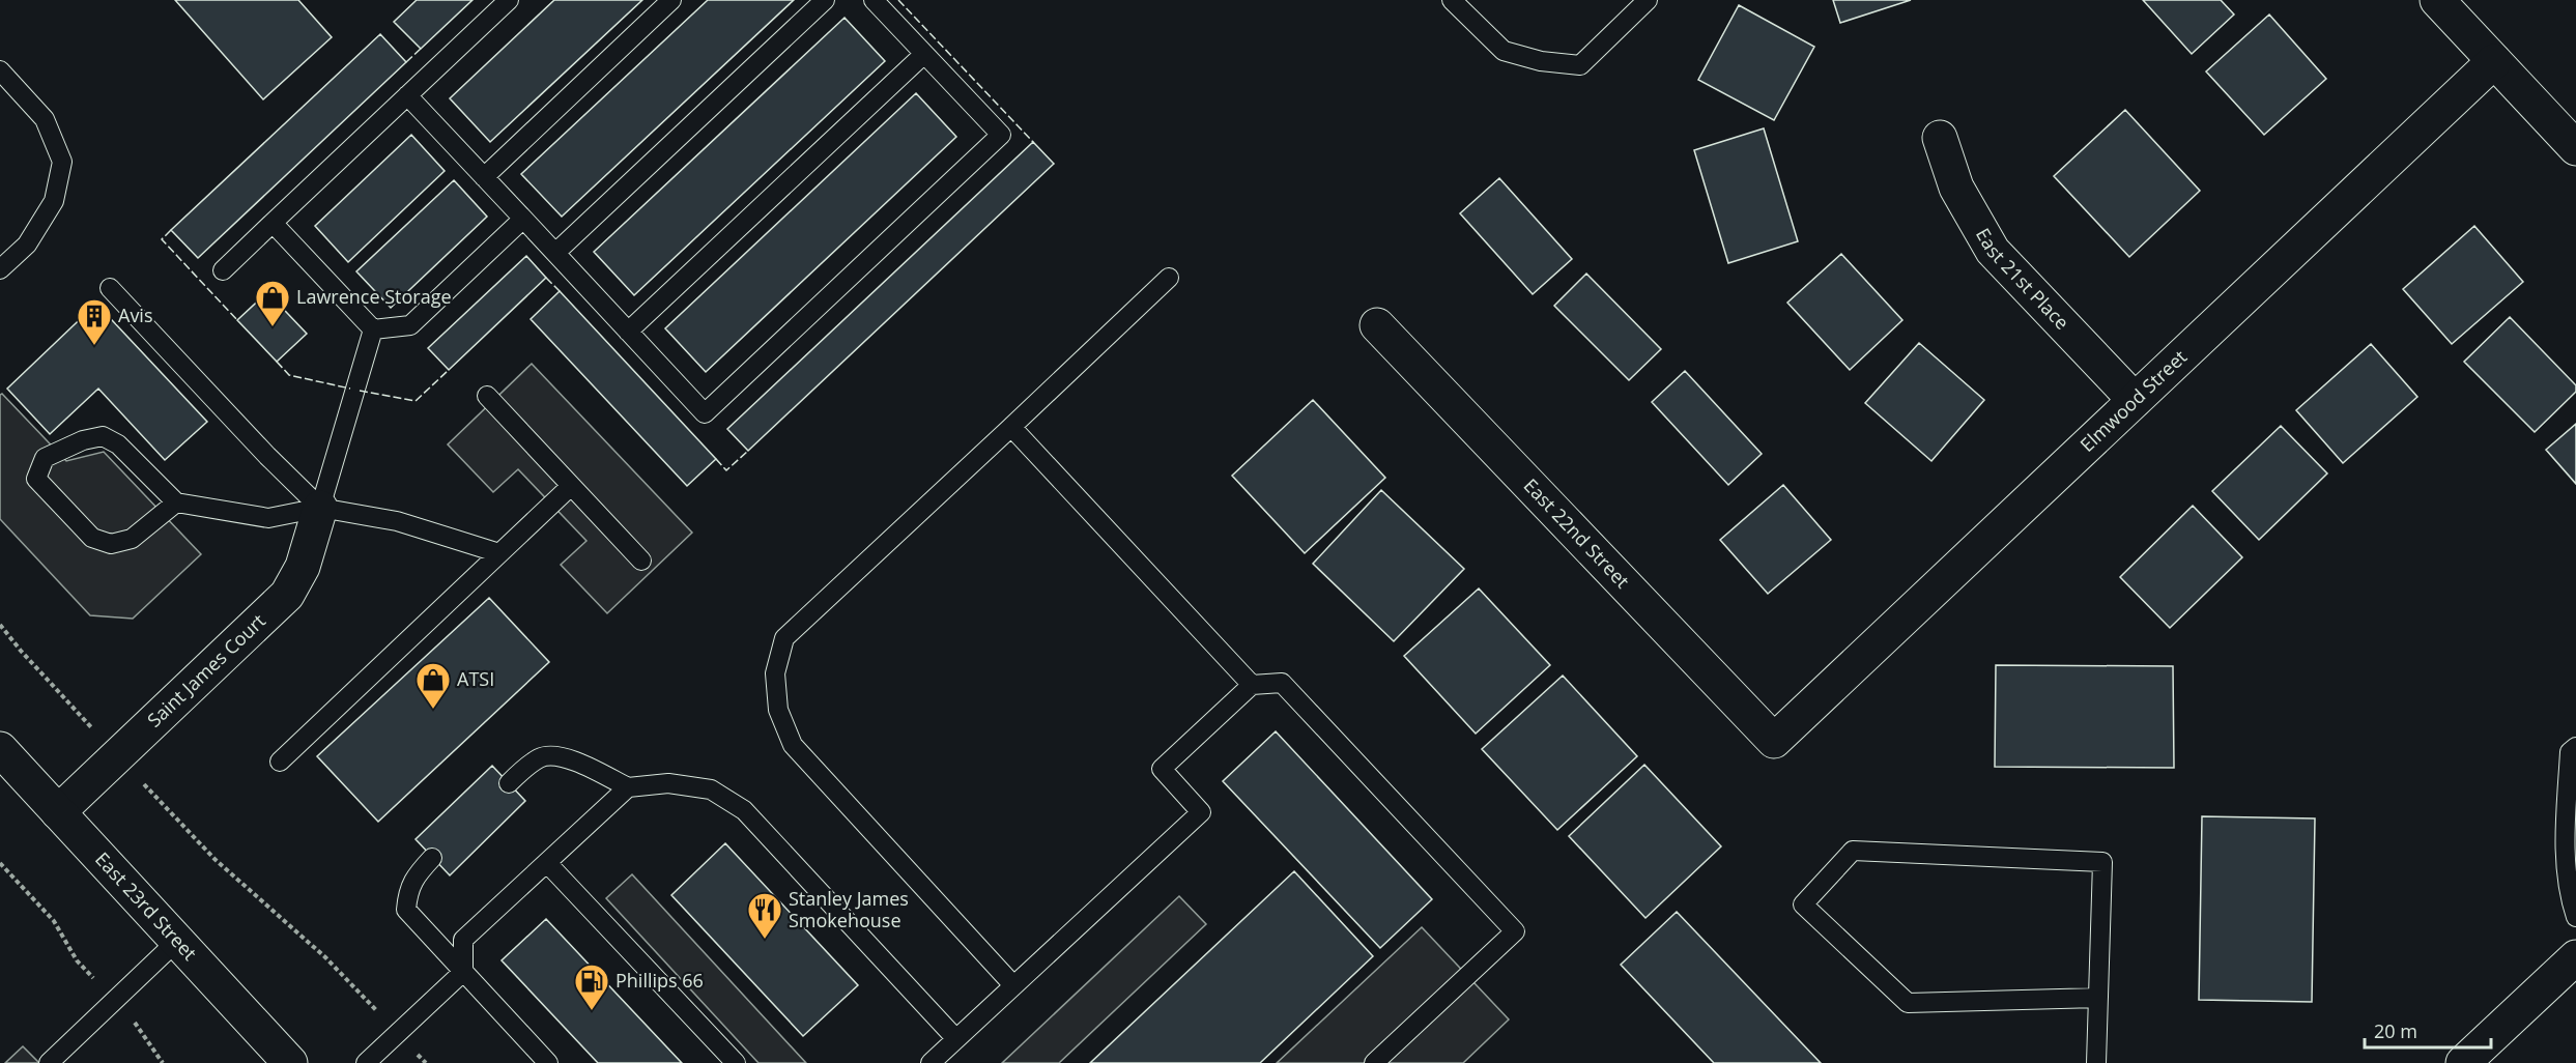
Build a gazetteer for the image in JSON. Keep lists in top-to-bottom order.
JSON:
{
  "streets": {
    "street": [
      "East 21st Place",
      "Elmwood Street",
      "East 22nd Street",
      "Saint James Court",
      "East 23rd Street"
    ]
  },
  "crossings": [
    ["East 21st Place", "Elmwood Street"],
    ["Elmwood Street", "East 22nd Street"],
    ["Saint James Court", "East 23rd Street"]
  ],
  "places": {
    "shop": ["Lawrence Storage", "ATSI"],
    "building": ["Avis"],
    "restaurant": ["Stanley James Smokehouse"],
    "fuel station": ["Phillips 66"]
  },
  "scale_bar": "20 m"
}
